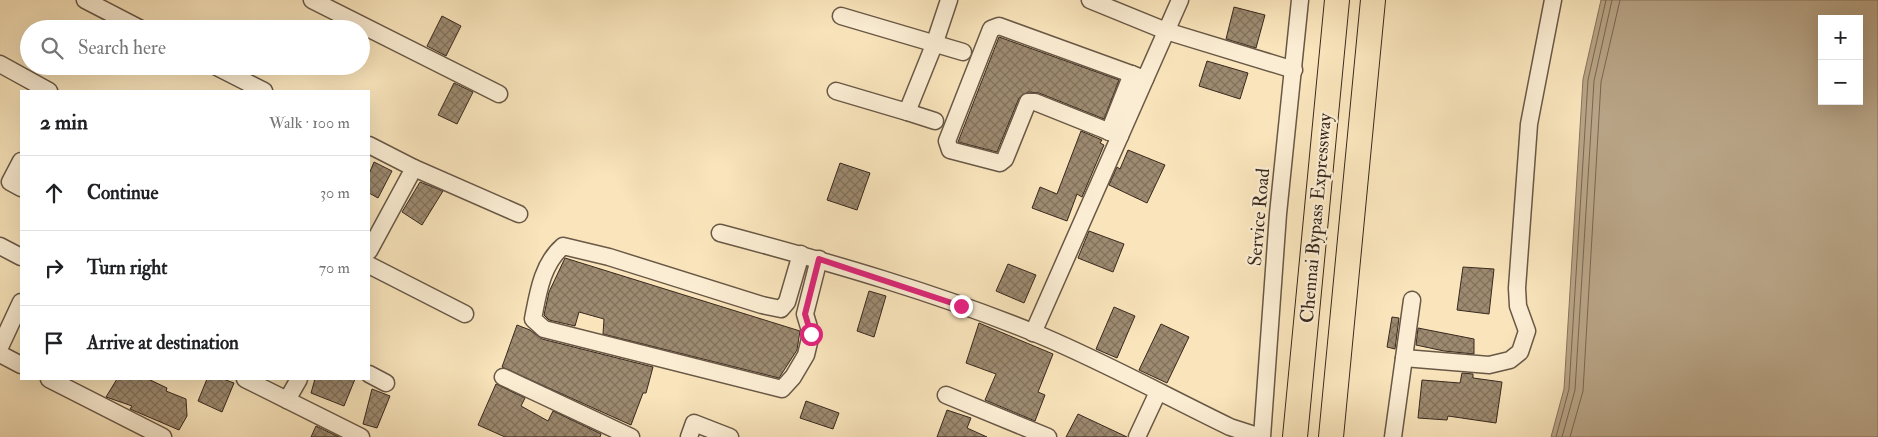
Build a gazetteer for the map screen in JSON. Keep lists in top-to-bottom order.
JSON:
{
  "streets": {
    "highway": ["Chennai Bypass Expressway"],
    "street": ["Service Road"]
  },
  "page": {
    "map_buttons": ["+", "−"],
    "search": "Search here",
    "heading": ["2 min", "Walk · 100 m"],
    "list": [
      ["Continue", "30 m"],
      ["Turn right", "70 m"],
      "Arrive at destination"
    ]
  }
}
